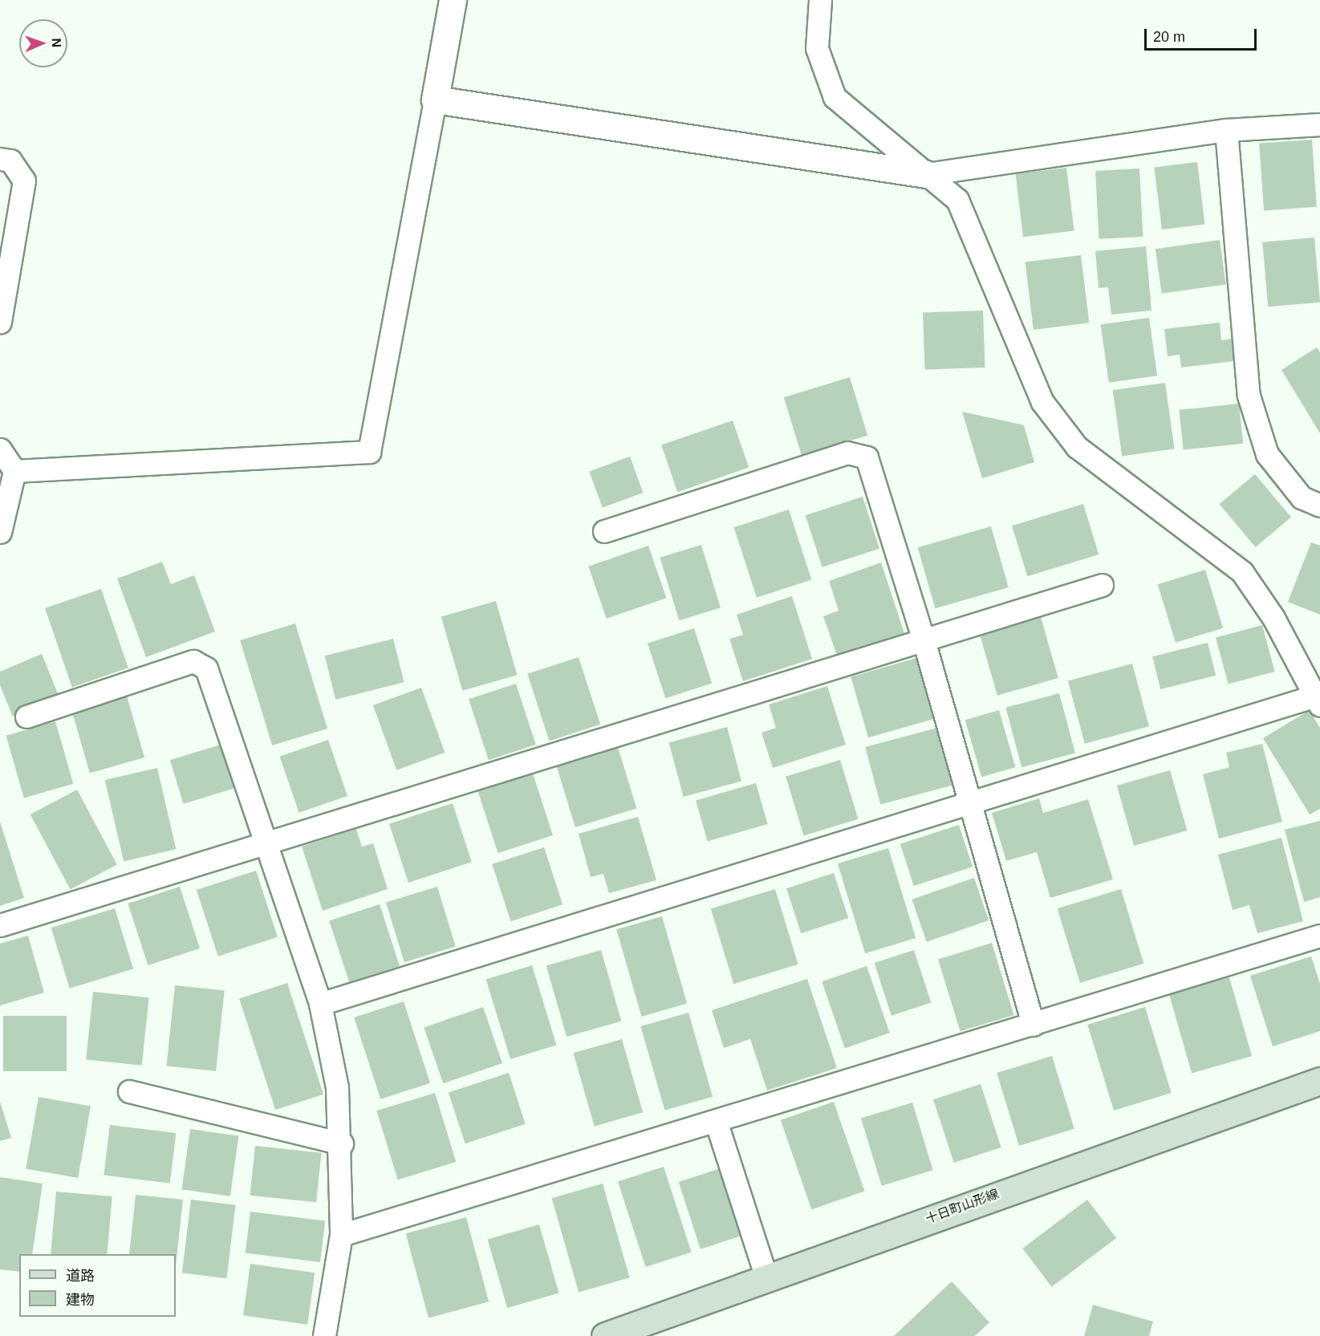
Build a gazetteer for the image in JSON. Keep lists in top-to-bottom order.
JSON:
{
  "streets": {
    "main road": ["十日町山形線"]
  },
  "legend": ["道路", "建物"],
  "scale_bar": "20 m",
  "north": "right"
}
